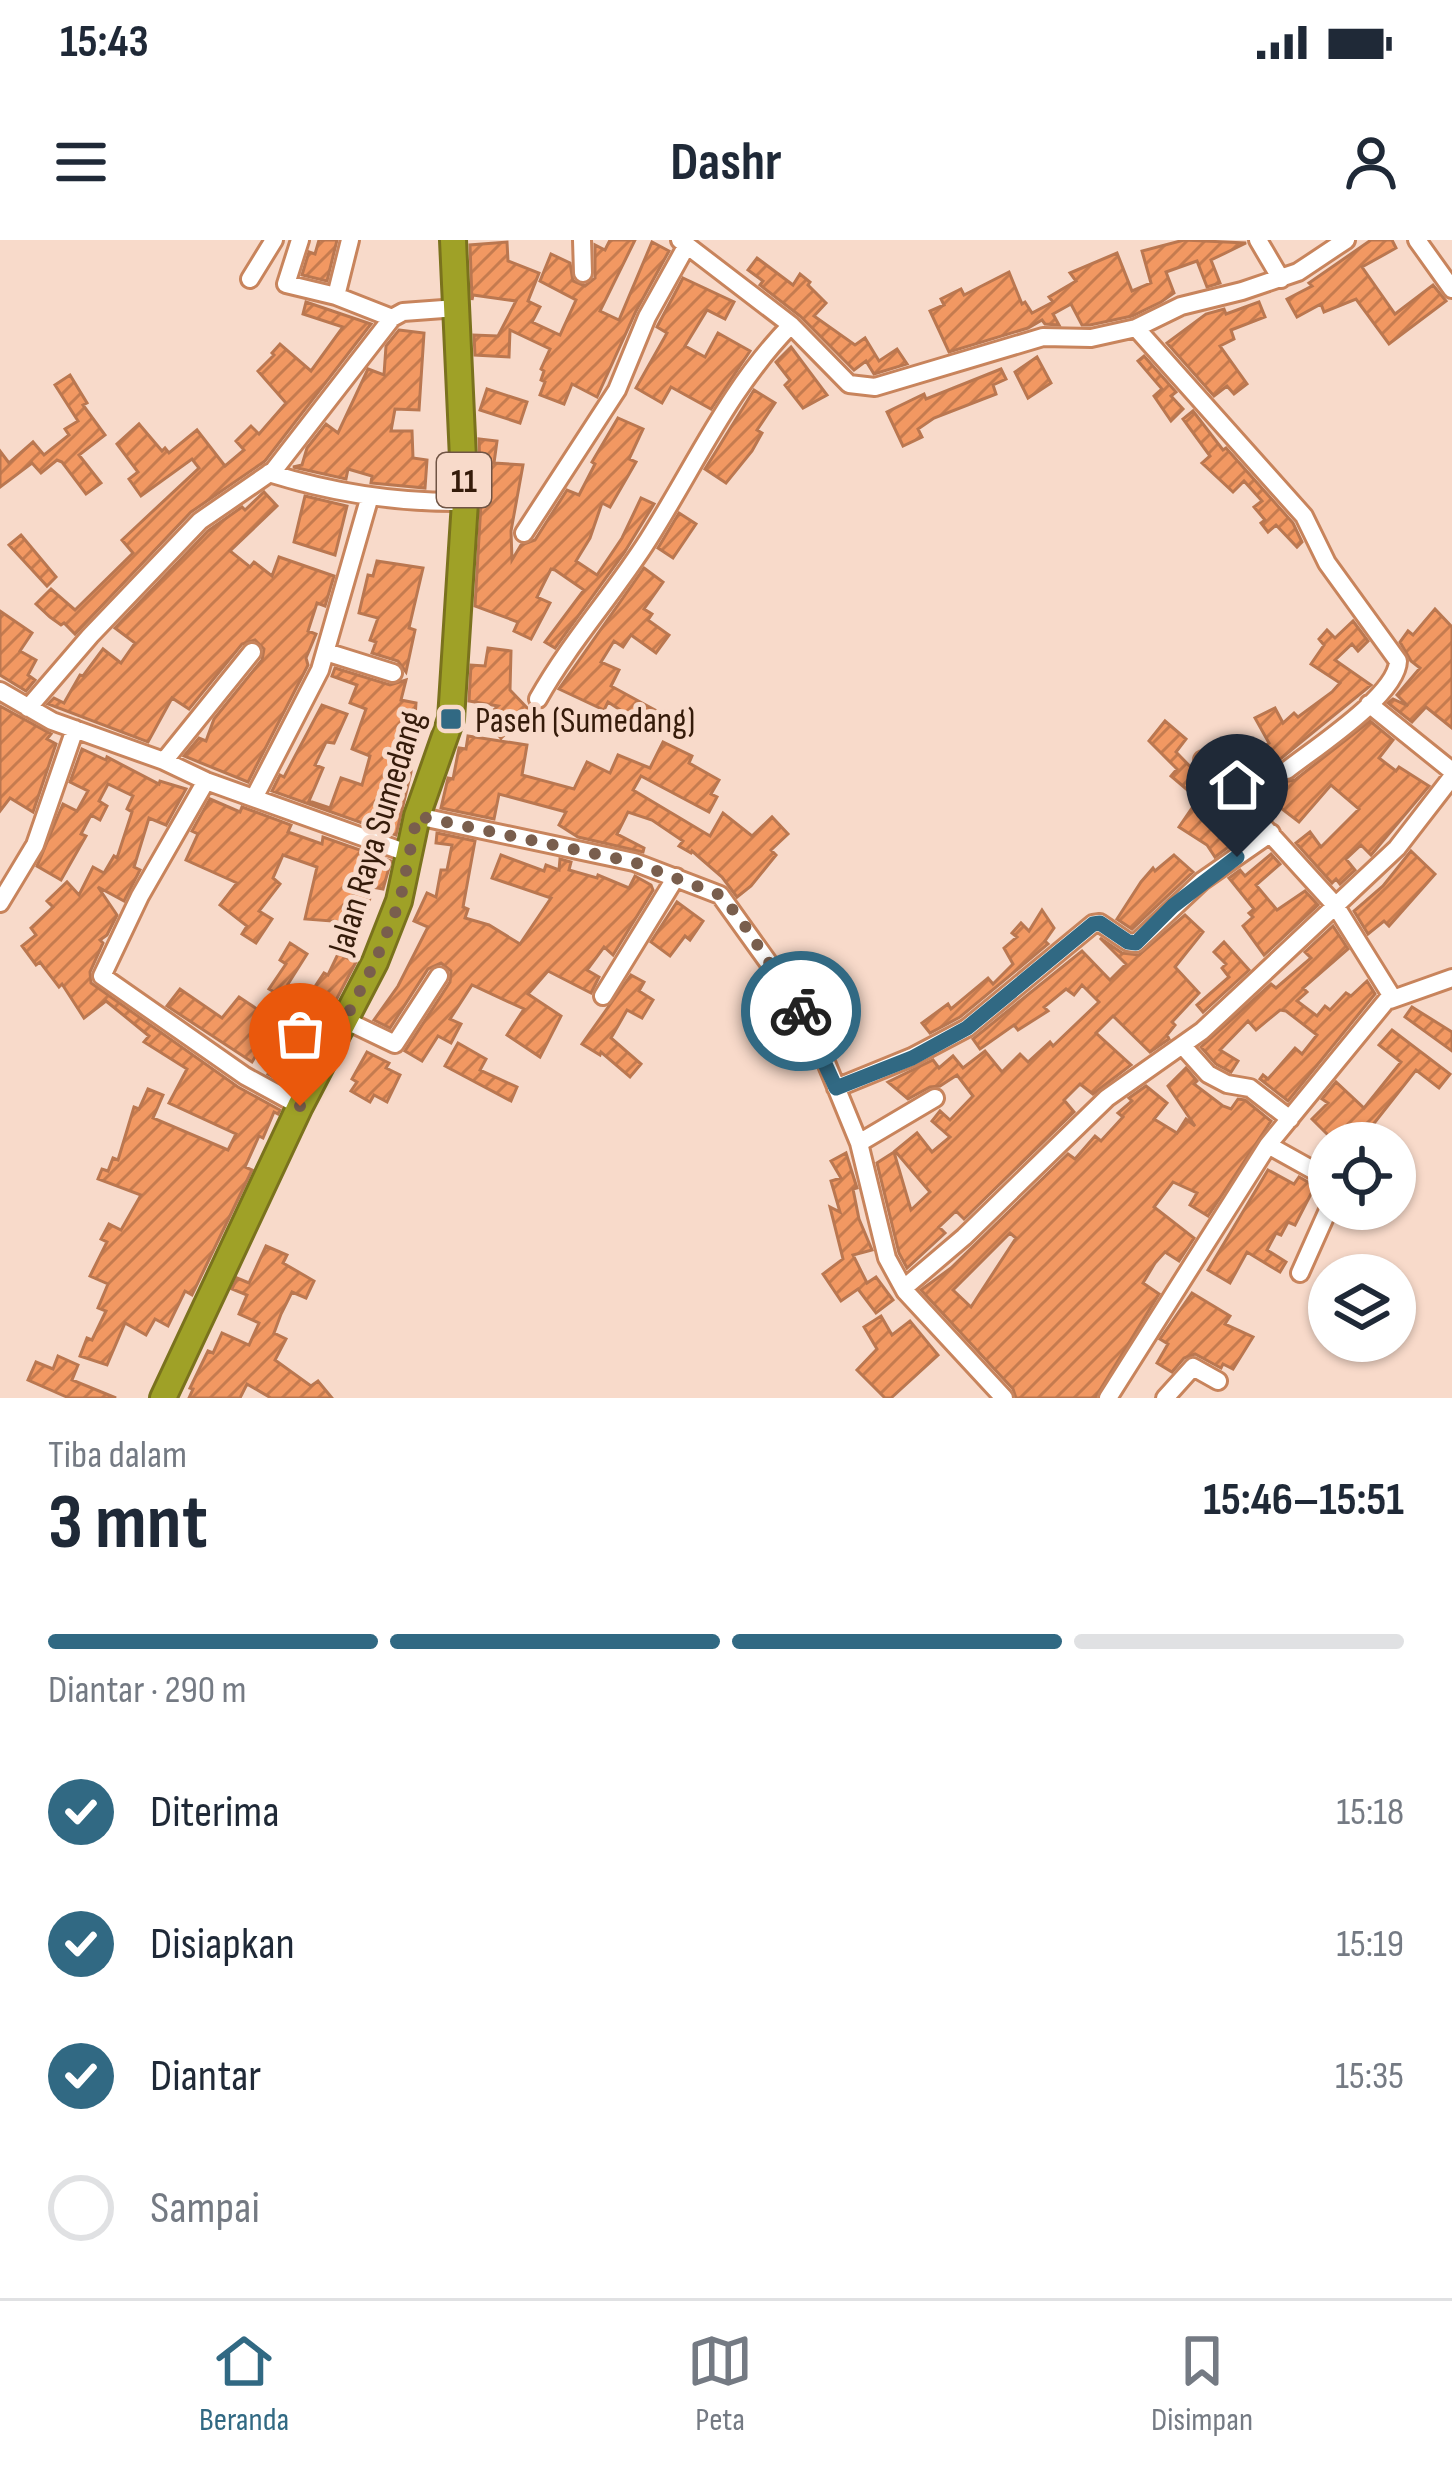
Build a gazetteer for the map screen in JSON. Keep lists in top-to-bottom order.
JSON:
{
  "streets": {
    "highway": ["11", "Jalan Raya Sumedang"]
  },
  "places": {
    "transit": ["Paseh (Sumedang)"]
  },
  "page": {
    "status": "15:43",
    "header": "Dashr",
    "heading": ["3 mnt", "Tiba dalam", "15:46–15:51"],
    "bar": "Diantar · 290 m",
    "list": [
      ["Diterima", "15:18"],
      ["Disiapkan", "15:19"],
      ["Diantar", "15:35"],
      "Sampai"
    ],
    "tabs": ["Beranda", "Peta", "Disimpan"]
  }
}
